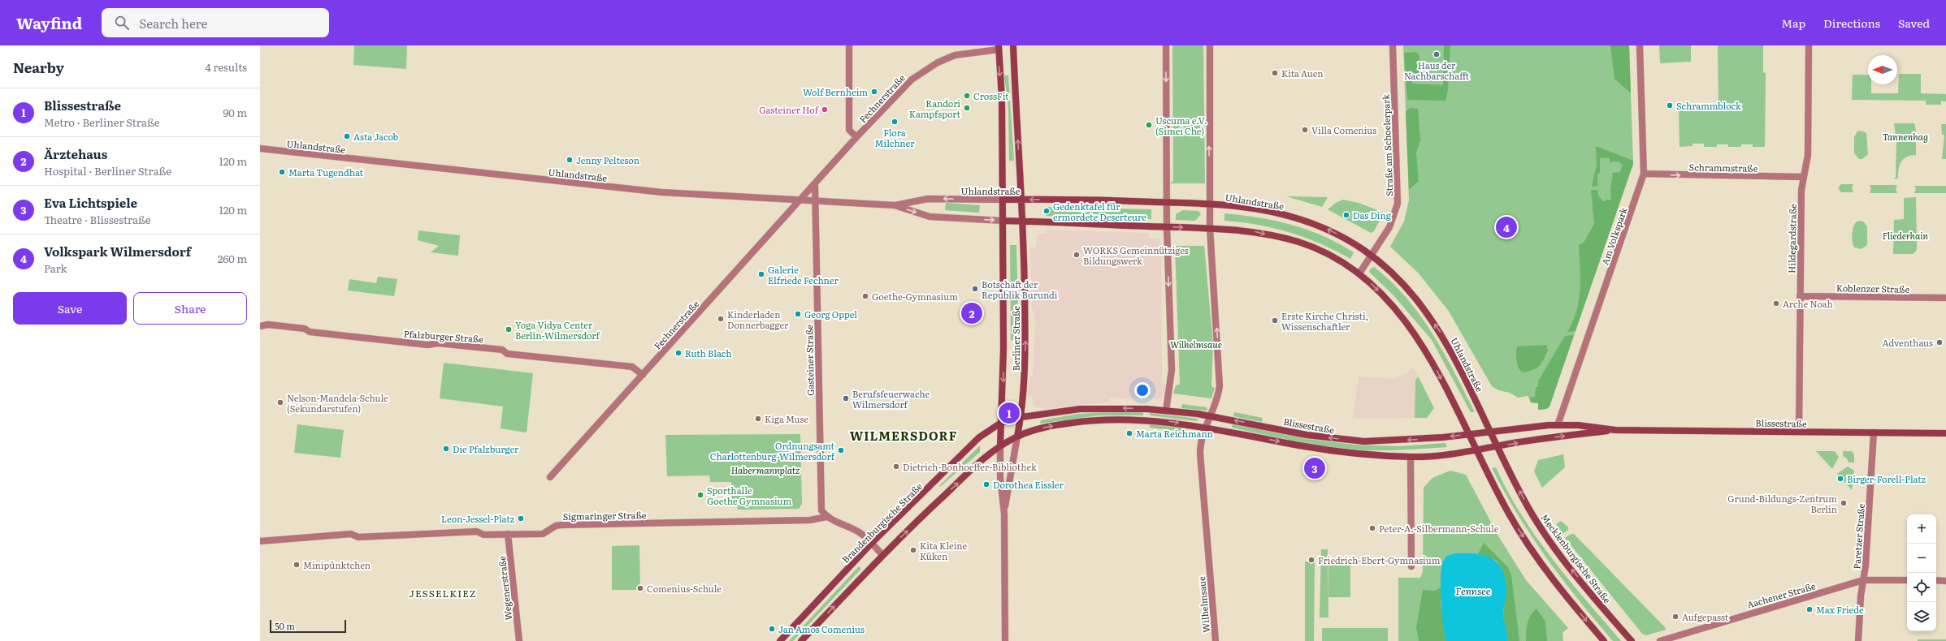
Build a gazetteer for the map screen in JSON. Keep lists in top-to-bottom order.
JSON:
{
  "streets": {
    "main road": [
      "Uhlandstraße",
      "Berliner Straße",
      "Blissestraße",
      "Brandenburgische Straße",
      "Mecklenburgische Straße"
    ],
    "street": [
      "Fechnerstraße",
      "Straße am Schoelerpark",
      "Schrammstraße",
      "Am Volkspark",
      "Hildegardstraße",
      "Koblenzer Straße",
      "Pfalzburger Straße",
      "Gasteiner Straße",
      "Sigmaringer Straße",
      "Paretzer Straße",
      "Wegenerstraße",
      "Aachener Straße",
      "Wilhelmsaue"
    ]
  },
  "crossings": [
    ["Fechnerstraße", "Uhlandstraße"],
    ["Fechnerstraße", "Pfalzburger Straße"],
    ["Fechnerstraße", "Berliner Straße"],
    ["Straße am Schoelerpark", "Uhlandstraße"],
    ["Uhlandstraße", "Berliner Straße"],
    ["Uhlandstraße", "Gasteiner Straße"],
    ["Uhlandstraße", "Blissestraße"],
    ["Uhlandstraße", "Mecklenburgische Straße"],
    ["Uhlandstraße", "Wilhelmsaue"],
    ["Schrammstraße", "Am Volkspark"],
    ["Schrammstraße", "Hildegardstraße"],
    ["Am Volkspark", "Blissestraße"],
    ["Hildegardstraße", "Koblenzer Straße"],
    ["Hildegardstraße", "Blissestraße"],
    ["Berliner Straße", "Blissestraße"],
    ["Berliner Straße", "Brandenburgische Straße"],
    ["Gasteiner Straße", "Sigmaringer Straße"],
    ["Blissestraße", "Brandenburgische Straße"],
    ["Blissestraße", "Paretzer Straße"],
    ["Blissestraße", "Mecklenburgische Straße"],
    ["Blissestraße", "Wilhelmsaue"],
    ["Sigmaringer Straße", "Wegenerstraße"],
    ["Paretzer Straße", "Aachener Straße"]
  ],
  "one_way": ["Schrammstraße"],
  "districts": ["WILMERSDORF", "JESSELKIEZ"],
  "water": ["Fennsee"],
  "parks": [
    "Tannenhag",
    "Fliederhain",
    "Wilhelmsaue",
    "Habermannplatz"
  ],
  "places": [
    "Haus der Nachbarschafft",
    "Kita Auen",
    "Wolf Bernheim",
    "CrossFit",
    "Schrammblock",
    "Randori Kampfsport",
    "Gasteiner Hof",
    "Flora Milchner",
    "Uscuma e.V. (Simei Che)",
    "Villa Comenius",
    "Asta Jacob",
    "Jenny Pelteson",
    "Marta Tugendhat",
    "Gedenktafel für ermordete Deserteure",
    "Das Ding",
    "WORKS Gemeinnütziges Bildungswerk",
    "Galerie Elfriede Fechner",
    "Botschaft der Republik Burundi",
    "Goethe-Gymnasium",
    "Arche Noah",
    "Georg Oppel",
    "Kinderladen Donnerbagger",
    "Erste Kirche Christi, Wissenschaftler",
    "Yoga Vidya Center Berlin-Wilmersdorf",
    "Adventhaus",
    "Ruth Blach",
    "Berufsfeuerwache Wilmersdorf",
    "Nelson-Mandela-Schule (Sekundarstufen)",
    "Kiga Muse",
    "Marta Reichmann",
    "Die Pfalzburger",
    "Ordnungsamt Charlottenburg-Wilmersdorf",
    "Dietrich-Bonhoeffer-Bibliothek",
    "Birger-Forell-Platz",
    "Dorothea Eissler",
    "Sporthalle Goethe Gymnasium",
    "Grund-Bildungs-Zentrum Berlin",
    "Leon-Jessel-Platz",
    "Peter-A.-Silbermann-Schule",
    "Kita Kleine Küken",
    "Friedrich-Ebert-Gymnasium",
    "Minipünktchen",
    "Comenius-Schule",
    "Max Friede",
    "Aufgepasst",
    "Jan Amos Comenius"
  ],
  "scale_bar": "50 m",
  "north": "left",
  "page": {
    "header": "Wayfind",
    "search": "Search here",
    "nav": ["Map", "Directions", "Saved"],
    "heading": ["Nearby", "4 results"],
    "list": [
      {
        "mark": "1",
        "name": "Blissestraße",
        "note": "Metro · Berliner Straße",
        "value": "90 m"
      },
      {
        "mark": "2",
        "name": "Ärztehaus",
        "note": "Hospital · Berliner Straße",
        "value": "120 m"
      },
      {
        "mark": "3",
        "name": "Eva Lichtspiele",
        "note": "Theatre · Blissestraße",
        "value": "120 m"
      },
      {
        "mark": "4",
        "name": "Volkspark Wilmersdorf",
        "note": "Park",
        "value": "260 m"
      }
    ],
    "pins": [
      "4",
      "2",
      "1",
      "3"
    ],
    "buttons": ["Save", "Share"],
    "map_buttons": ["+", "−"],
    "scale": "50 m"
  }
}
